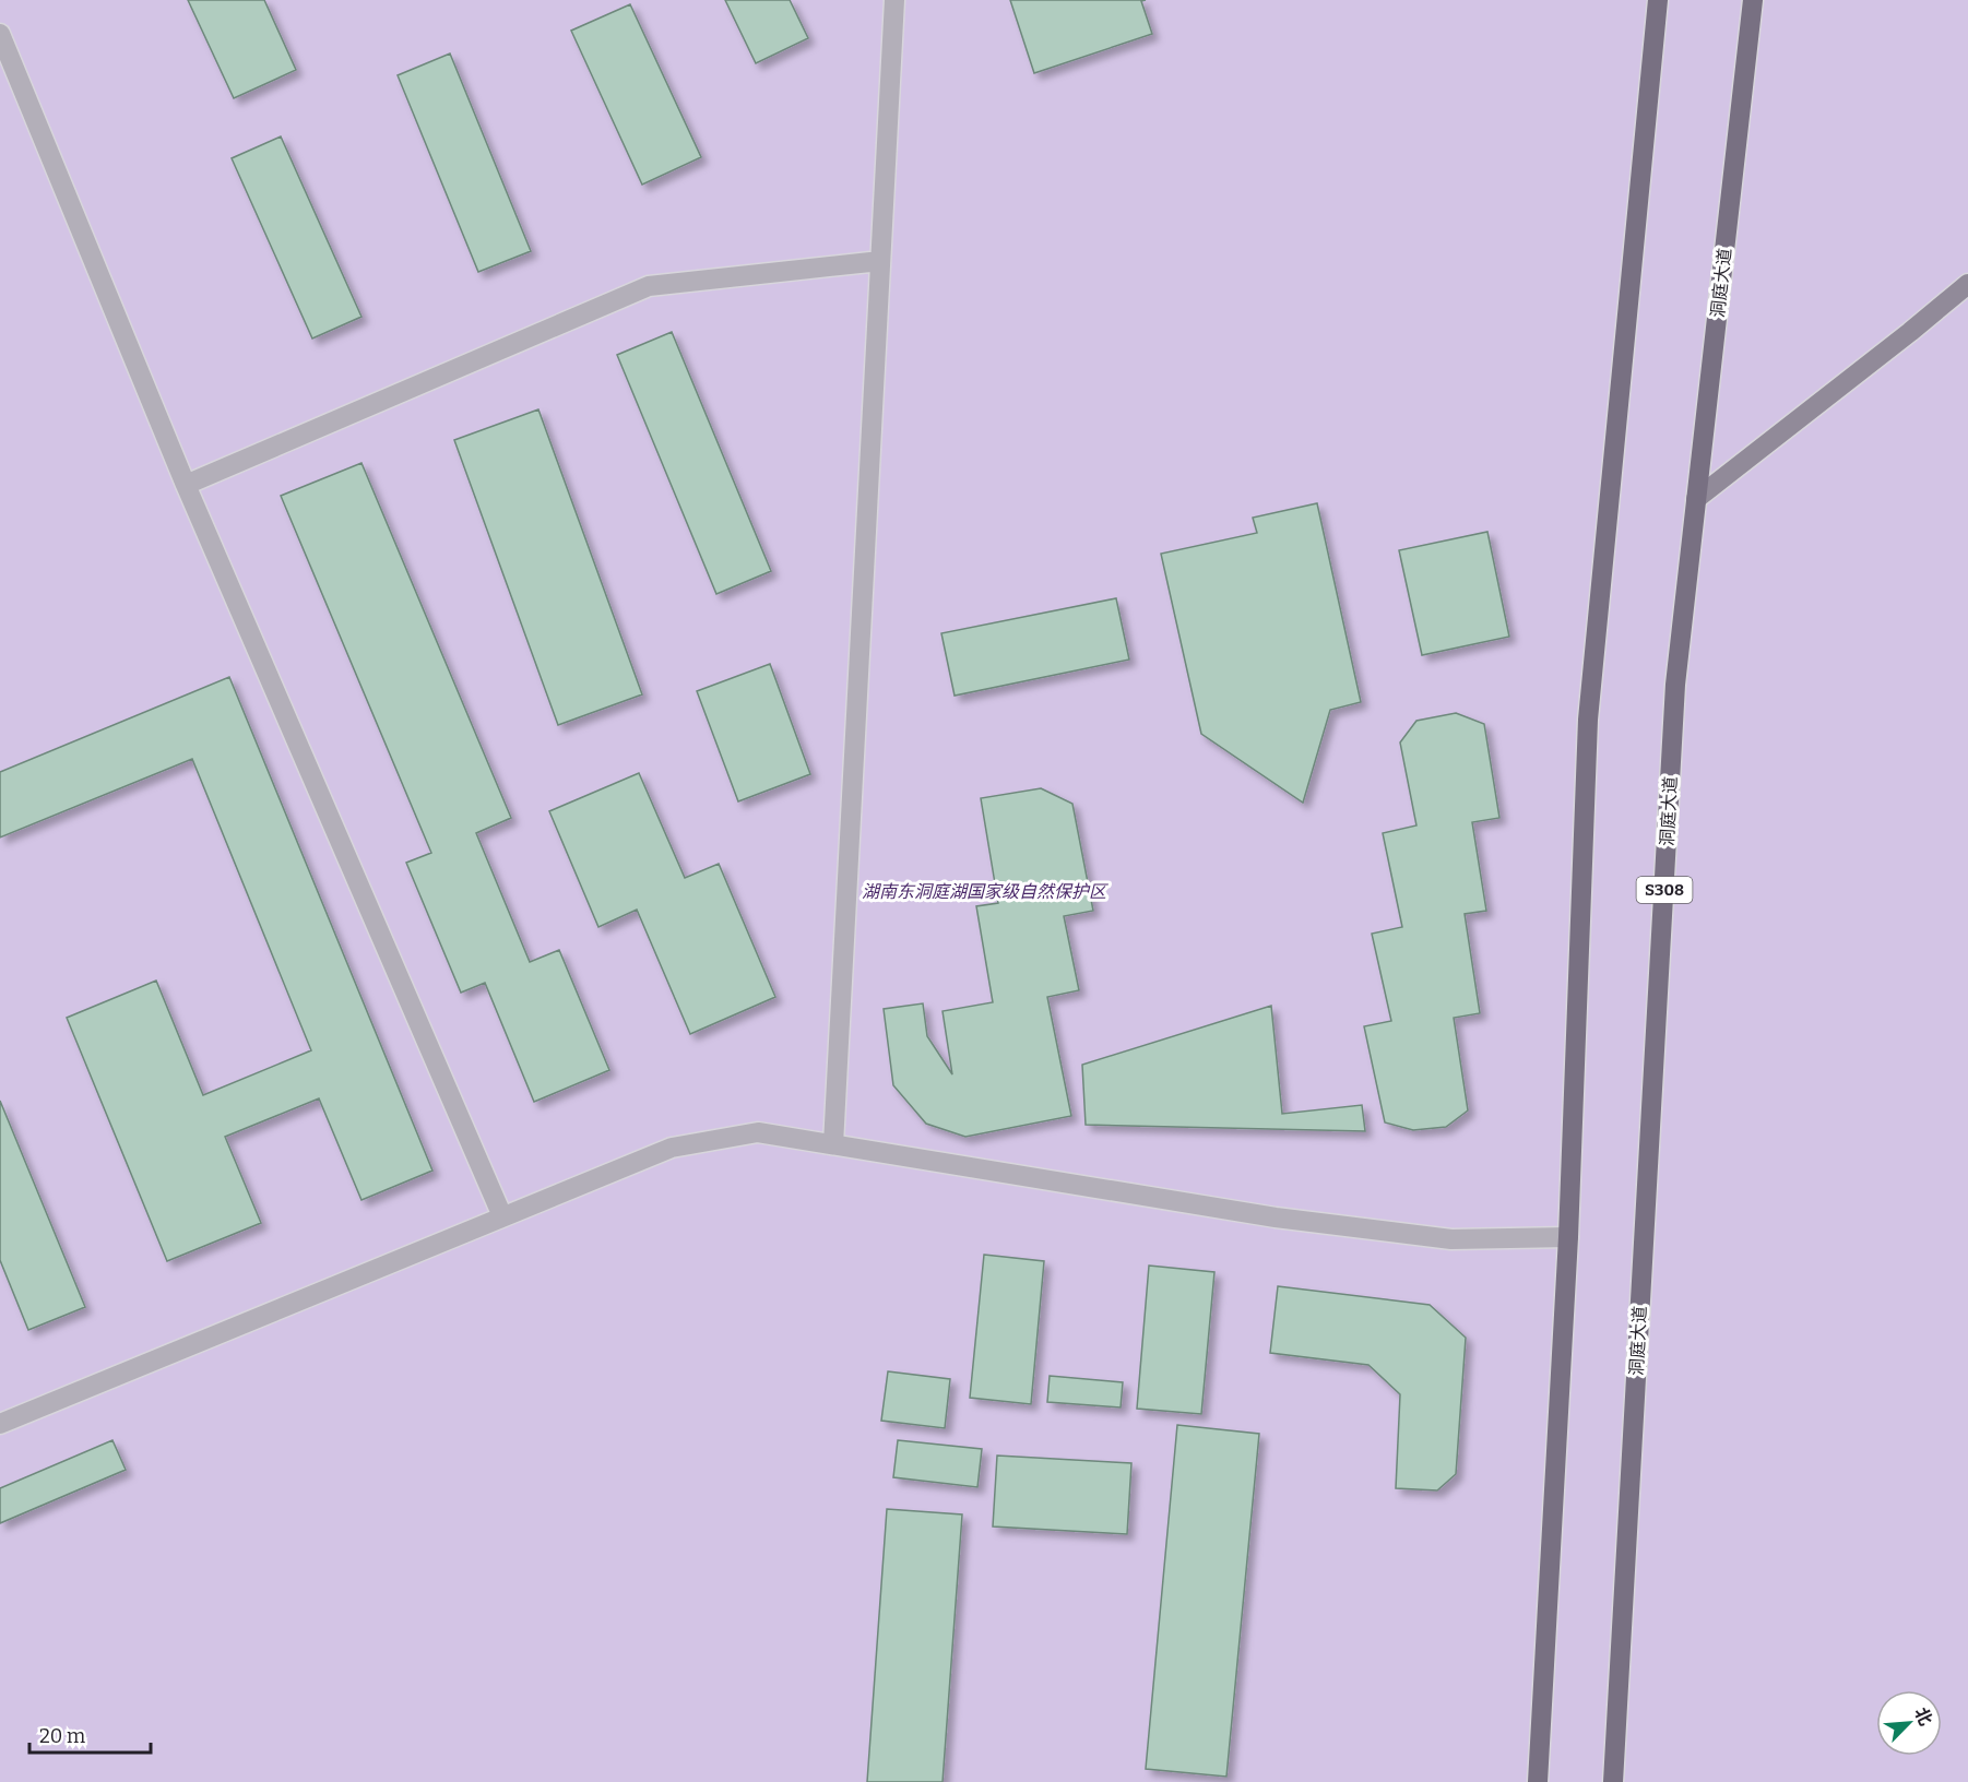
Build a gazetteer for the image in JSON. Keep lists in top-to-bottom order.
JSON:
{
  "streets": {
    "main road": ["洞庭大道", "S308"]
  },
  "parks": ["湖南东洞庭湖国家级自然保护区"],
  "scale_bar": "20 m",
  "north": "top right"
}
